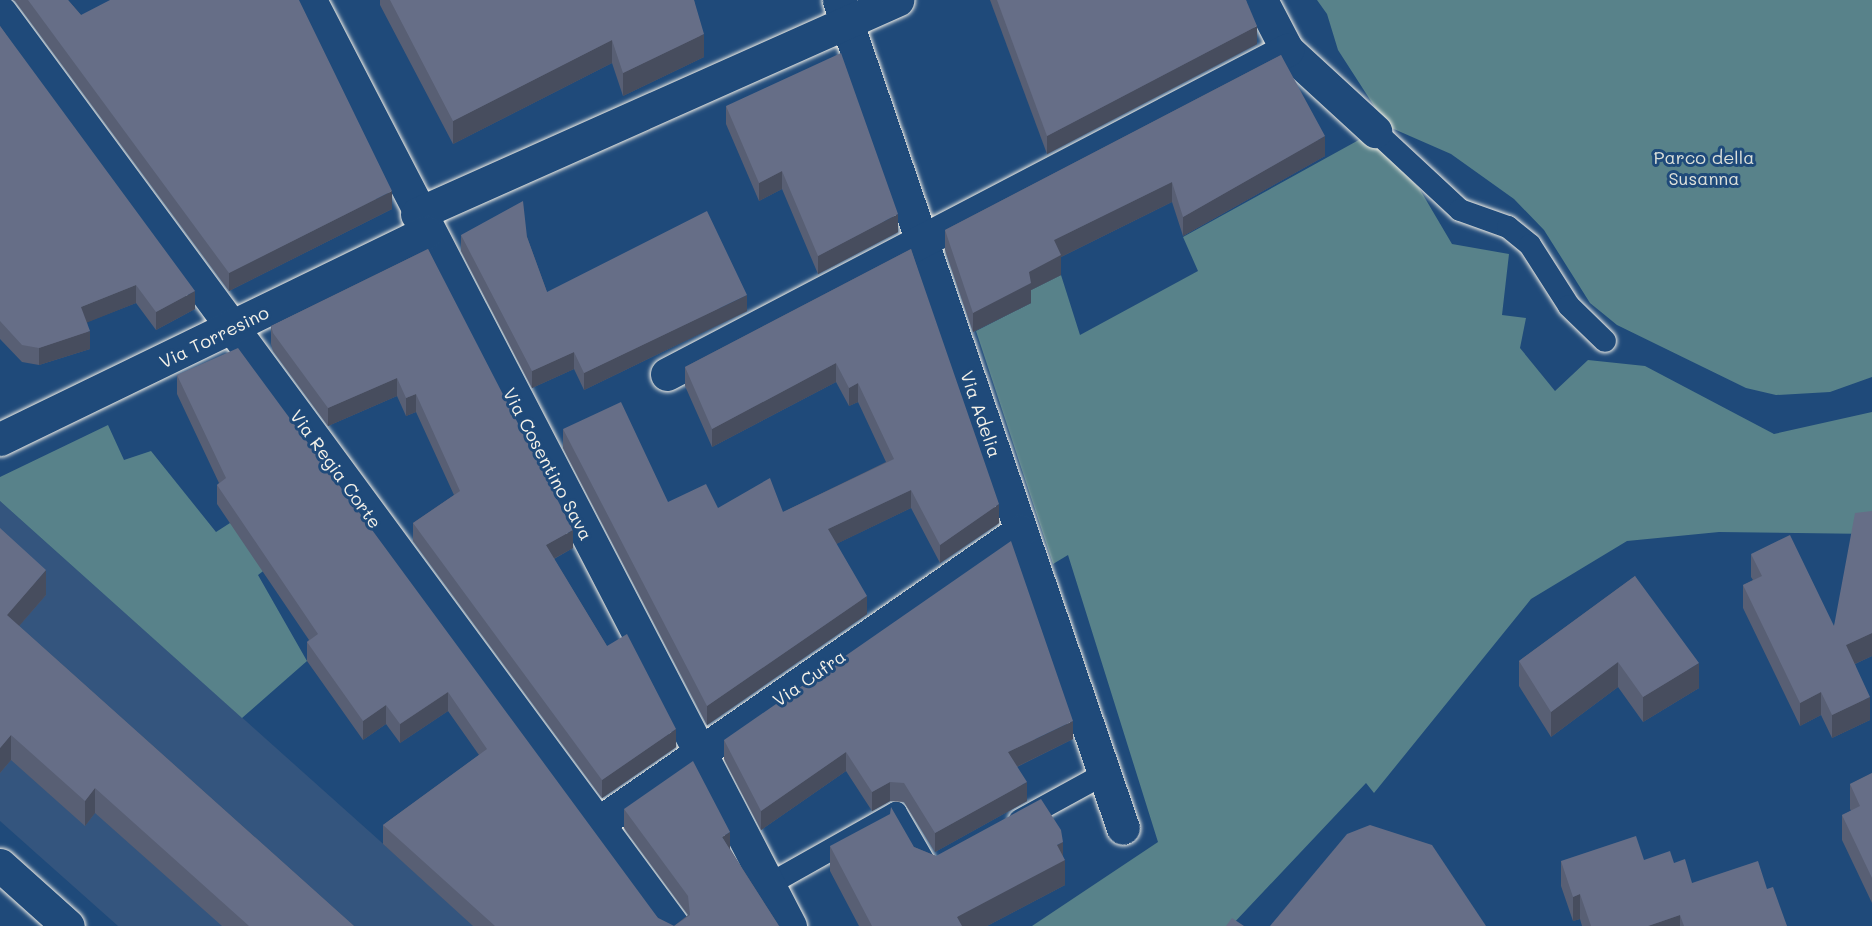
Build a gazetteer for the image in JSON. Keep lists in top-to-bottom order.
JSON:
{
  "streets": {
    "street": [
      "Via Torresino",
      "Via Adelia",
      "Via Cosentino Sava",
      "Via Regia Corte",
      "Via Cufra"
    ]
  },
  "crossings": [
    ["Via Torresino", "Via Adelia"],
    ["Via Torresino", "Via Cosentino Sava"],
    ["Via Torresino", "Via Regia Corte"],
    ["Via Adelia", "Via Cufra"],
    ["Via Cosentino Sava", "Via Cufra"],
    ["Via Regia Corte", "Via Cufra"]
  ],
  "parks": ["Parco della Susanna"]
}
